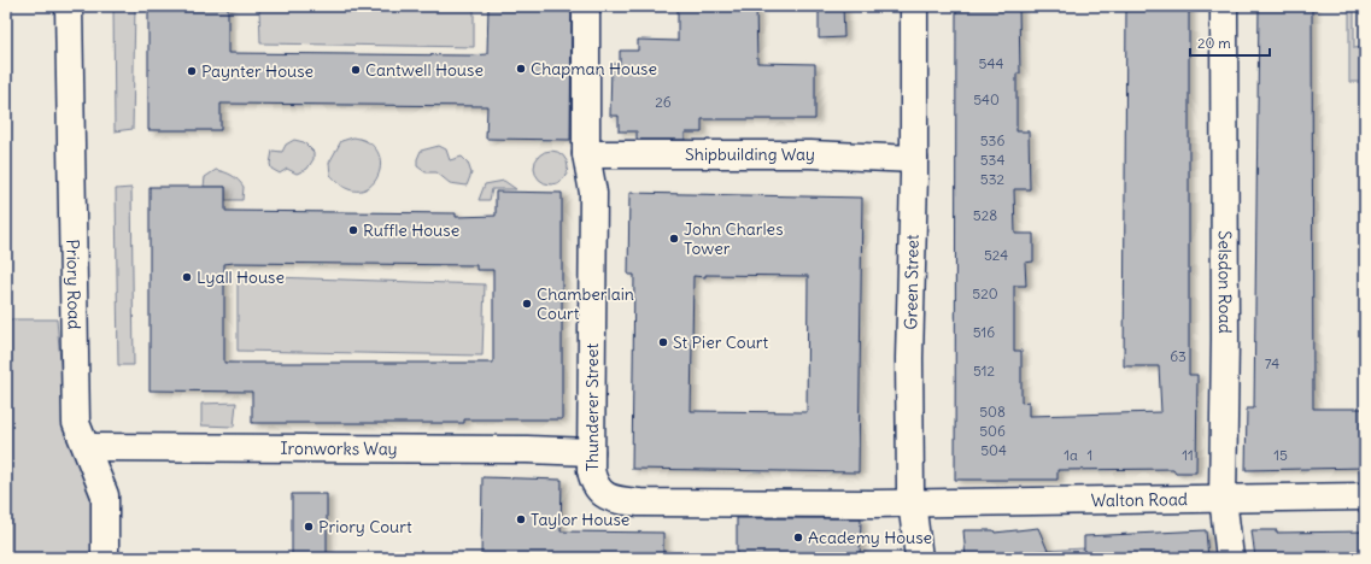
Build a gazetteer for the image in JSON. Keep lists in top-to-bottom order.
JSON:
{
  "streets": {
    "street": [
      "Shipbuilding Way",
      "Green Street",
      "Selsdon Road",
      "Priory Road",
      "Thunderer Street",
      "Ironworks Way",
      "Walton Road"
    ]
  },
  "crossings": [
    ["Shipbuilding Way", "Green Street"],
    ["Shipbuilding Way", "Thunderer Street"],
    ["Green Street", "Thunderer Street"],
    ["Green Street", "Walton Road"],
    ["Selsdon Road", "Walton Road"],
    ["Priory Road", "Ironworks Way"],
    ["Thunderer Street", "Ironworks Way"],
    ["Thunderer Street", "Walton Road"]
  ],
  "places": [
    "Chapman House",
    "Cantwell House",
    "Paynter House",
    "Ruffle House",
    "John Charles Tower",
    "Lyall House",
    "Chamberlain Court",
    "St Pier Court",
    "Taylor House",
    "Priory Court",
    "Academy House"
  ],
  "house_numbers": [
    "544",
    "540",
    "26",
    "536",
    "534",
    "532",
    "528",
    "524",
    "520",
    "516",
    "63",
    "74",
    "512",
    "508",
    "506",
    "504",
    "1a",
    "1",
    "11",
    "15"
  ],
  "scale_bar": "20 m"
}
